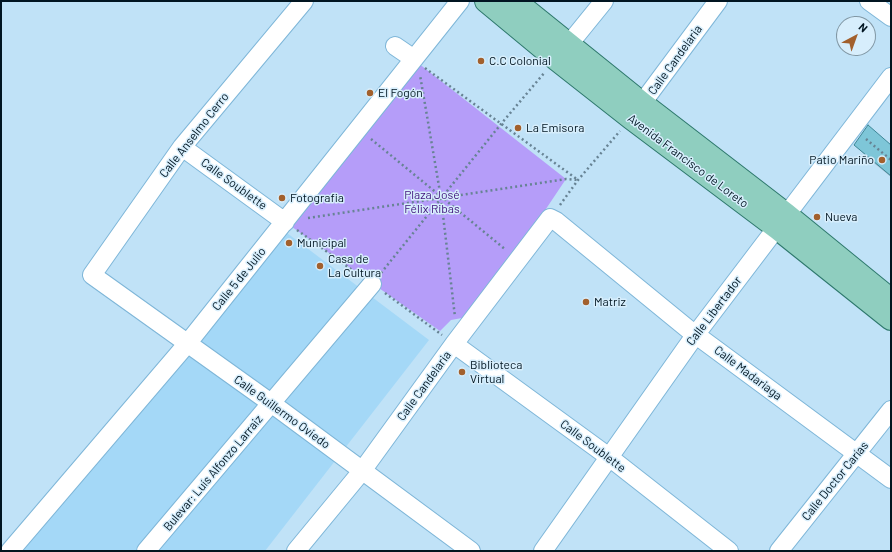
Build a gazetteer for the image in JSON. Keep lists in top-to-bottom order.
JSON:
{
  "streets": {
    "main road": ["Avenida Francisco de Loreto"],
    "street": [
      "Calle Candelaria",
      "Calle Anselmo Cerro",
      "Calle Soublette",
      "Calle 5 de Julio",
      "Calle Libertador",
      "Calle Madariaga",
      "Calle Guillermo Oviedo",
      "Bulevar: Luís Alfonzo Larraiz",
      "Calle Doctor Carías"
    ]
  },
  "crossings": [
    ["Calle Candelaria", "Avenida Francisco de Loreto"],
    ["Calle Candelaria", "Calle Soublette"],
    ["Calle Candelaria", "Calle Madariaga"],
    ["Calle Candelaria", "Calle Guillermo Oviedo"],
    ["Calle Anselmo Cerro", "Calle Soublette"],
    ["Calle Anselmo Cerro", "Calle Guillermo Oviedo"],
    ["Avenida Francisco de Loreto", "Calle Libertador"],
    ["Calle Soublette", "Calle 5 de Julio"],
    ["Calle Soublette", "Calle Libertador"],
    ["Calle 5 de Julio", "Calle Guillermo Oviedo"],
    ["Calle Libertador", "Calle Madariaga"],
    ["Calle Madariaga", "Calle Doctor Carías"],
    ["Calle Guillermo Oviedo", "Bulevar: Luís Alfonzo Larraiz"]
  ],
  "parks": ["Plaza José Félix Ribas"],
  "places": [
    "C.C Colonial",
    "El Fogón",
    "La Emisora",
    "Patio Mariño",
    "Fotografia",
    "Nueva",
    "Municipal",
    "Casa de La Cultura",
    "Matriz",
    "Biblioteca Virtual"
  ],
  "north": "top right"
}
